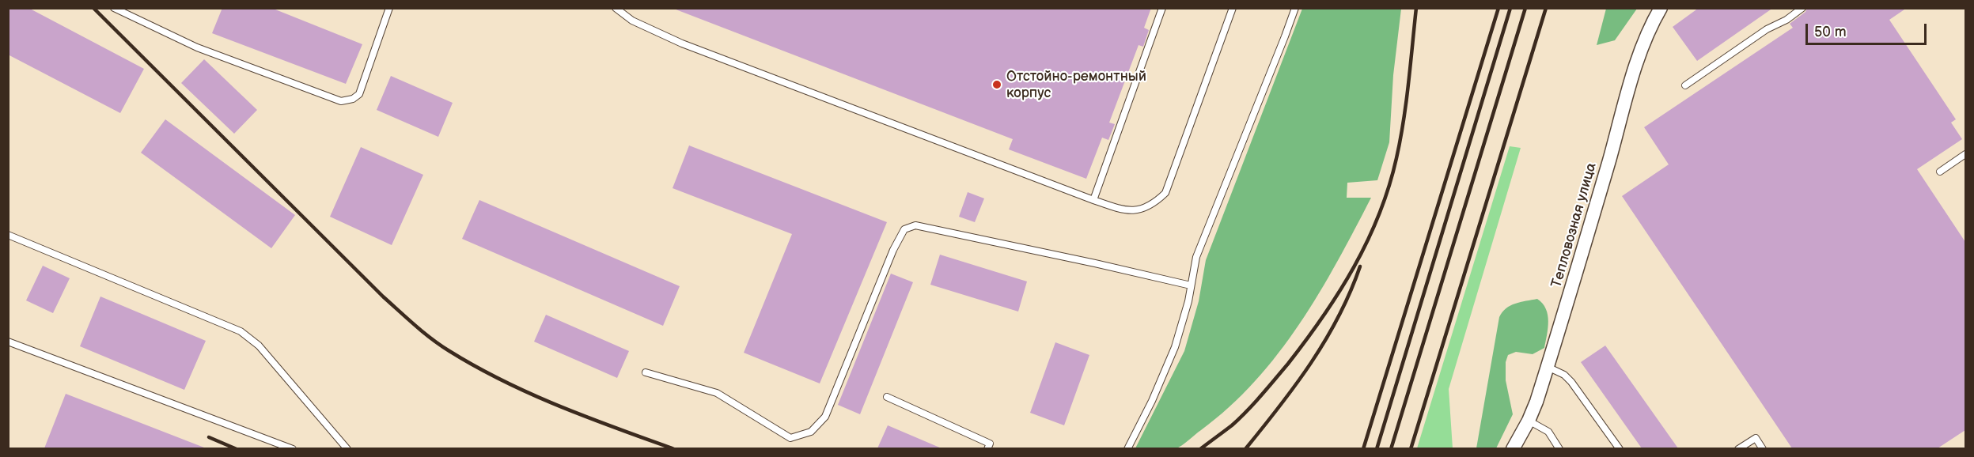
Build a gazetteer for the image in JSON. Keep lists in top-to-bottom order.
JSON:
{
  "streets": {
    "street": ["Тепловозная улица"]
  },
  "places": ["Отстойно-ремонтный корпус"],
  "scale_bar": "50 m"
}
